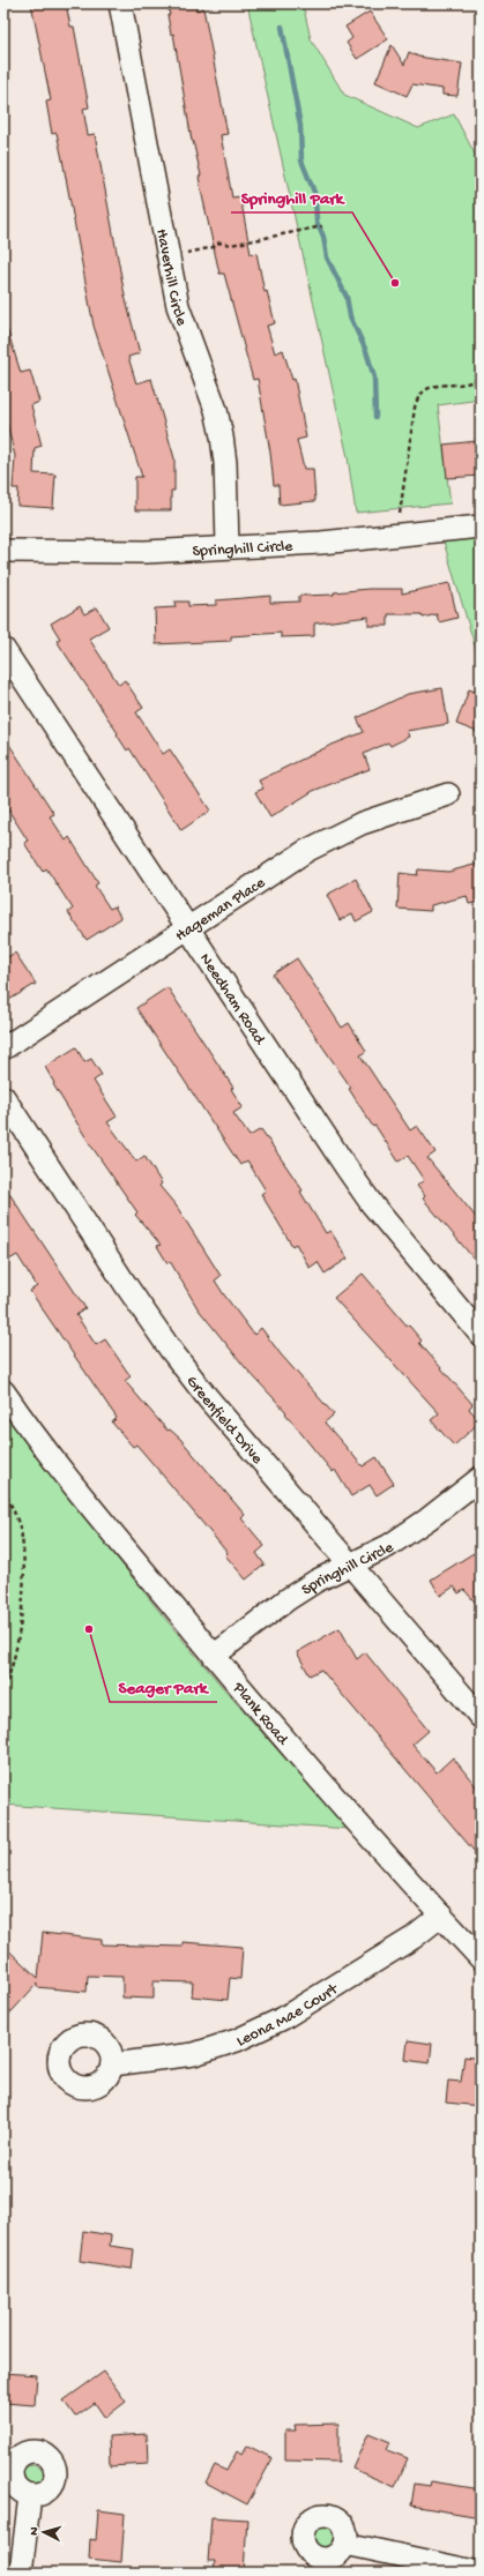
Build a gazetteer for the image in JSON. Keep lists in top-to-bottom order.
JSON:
{
  "streets": {
    "street": [
      "Haverhill Circle",
      "Springhill Circle",
      "Hageman Place",
      "Needham Road",
      "Greenfield Drive",
      "Plank Road",
      "Leona Mae Court"
    ]
  },
  "crossings": [
    ["Haverhill Circle", "Springhill Circle"],
    ["Springhill Circle", "Greenfield Drive"],
    ["Springhill Circle", "Plank Road"],
    ["Hageman Place", "Needham Road"],
    ["Plank Road", "Leona Mae Court"]
  ],
  "places": ["Springhill Park", "Seager Park"],
  "north": "left"
}
